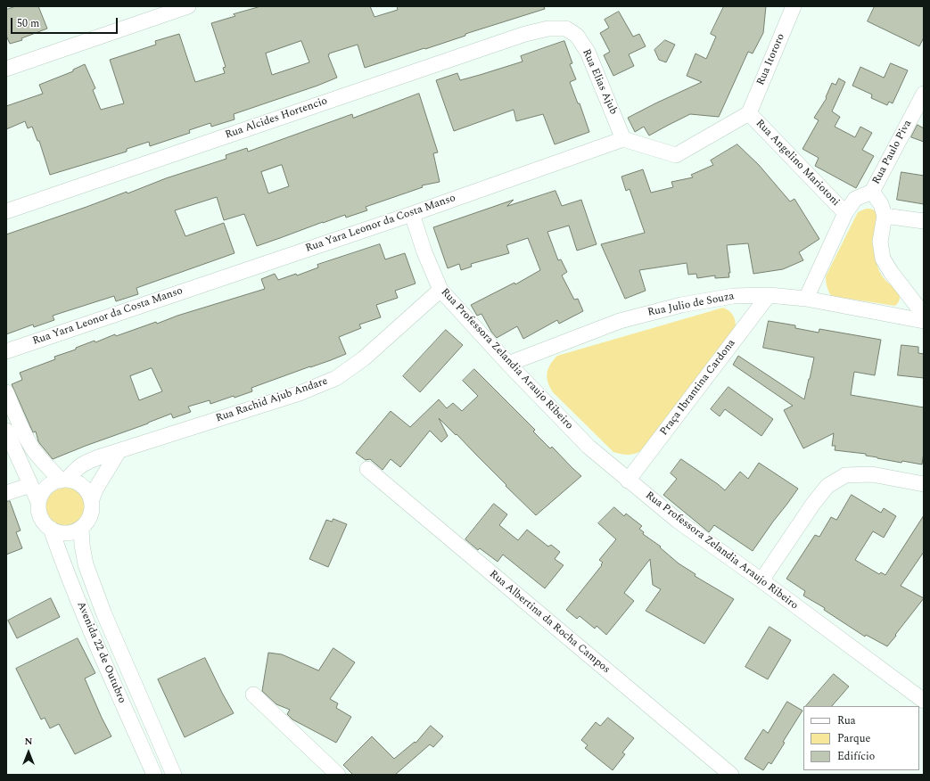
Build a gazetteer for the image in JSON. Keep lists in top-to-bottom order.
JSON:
{
  "streets": {
    "street": [
      "Rua Itororo",
      "Rua Elias Ajub",
      "Rua Alcides Hortencio",
      "Rua Paulo Piva",
      "Rua Angelino Mariotoni",
      "Rua Yara Leonor da Costa Manso",
      "Rua Julio de Souza",
      "Rua Professora Zelandia Araujo Ribeiro",
      "Praça Ibrantina Cardona",
      "Rua Rachid Ajub Andare",
      "Rua Albertina da Rocha Campos",
      "Avenida 22 de Outubro"
    ]
  },
  "crossings": [
    ["Rua Itororo", "Rua Angelino Mariotoni"],
    ["Rua Elias Ajub", "Rua Alcides Hortencio"],
    ["Rua Elias Ajub", "Rua Yara Leonor da Costa Manso"],
    ["Rua Paulo Piva", "Rua Angelino Mariotoni"],
    ["Rua Paulo Piva", "Rua Julio de Souza"],
    ["Rua Yara Leonor da Costa Manso", "Rua Professora Zelandia Araujo Ribeiro"],
    ["Rua Julio de Souza", "Rua Professora Zelandia Araujo Ribeiro"],
    ["Rua Julio de Souza", "Praça Ibrantina Cardona"],
    ["Rua Professora Zelandia Araujo Ribeiro", "Praça Ibrantina Cardona"],
    ["Rua Professora Zelandia Araujo Ribeiro", "Rua Rachid Ajub Andare"],
    ["Rua Rachid Ajub Andare", "Avenida 22 de Outubro"]
  ],
  "legend": ["Rua", "Parque", "Edifício"],
  "scale_bar": "50 m",
  "north": "top"
}
